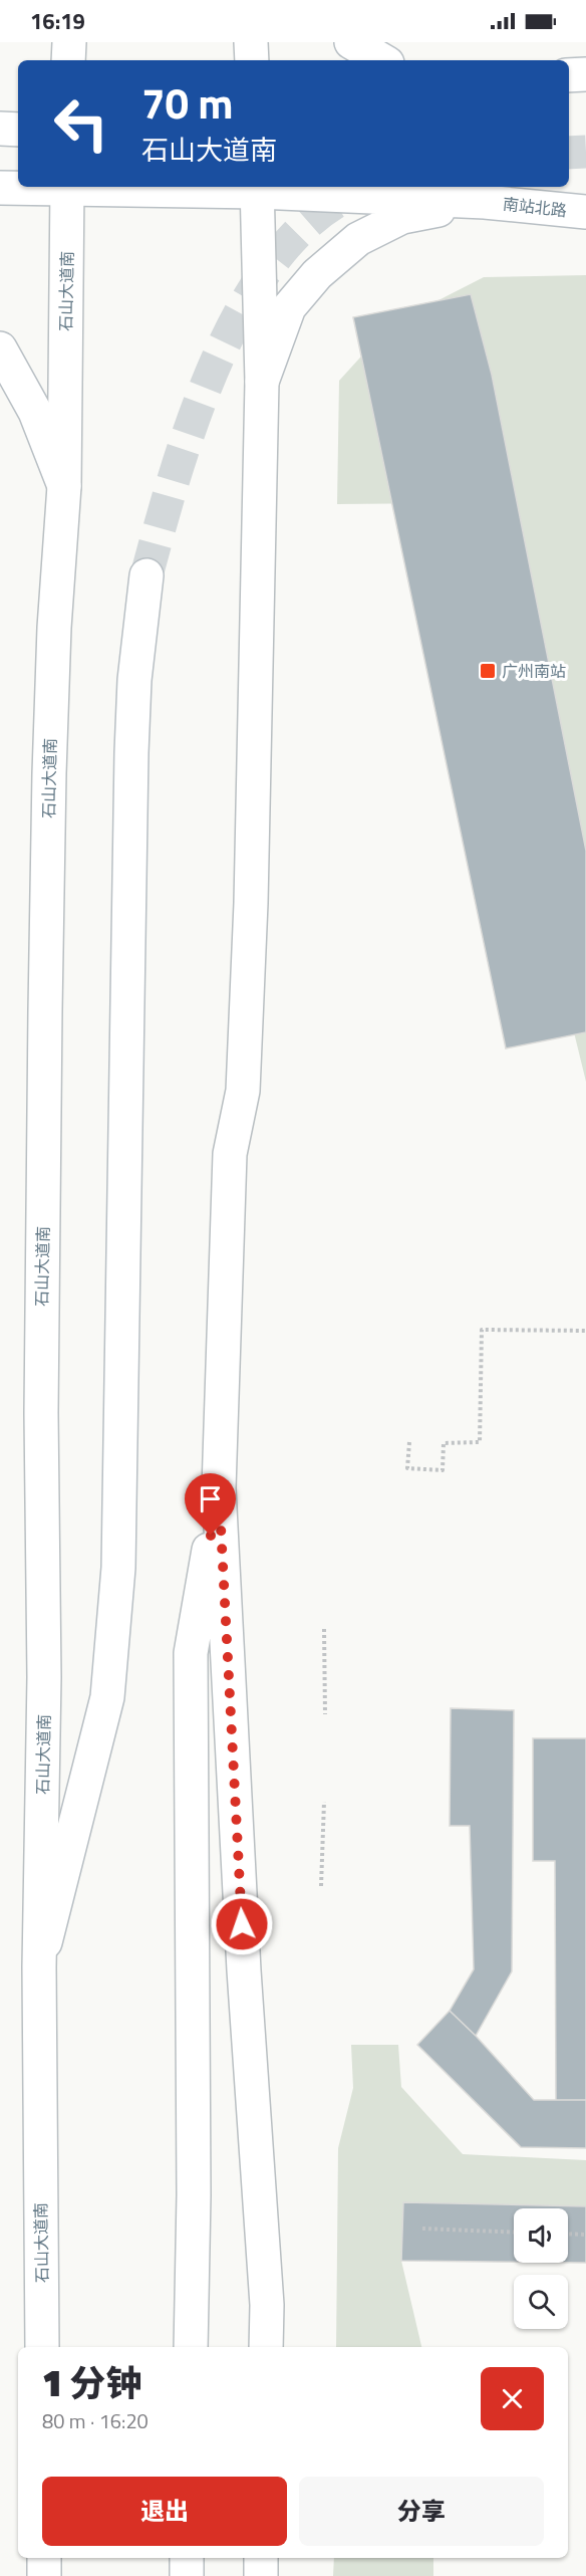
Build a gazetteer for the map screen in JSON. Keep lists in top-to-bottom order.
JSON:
{
  "streets": {
    "main road": ["南站北路", "石山大道南"]
  },
  "places": {
    "transit": ["广州南站"]
  },
  "page": {
    "status": "16:19",
    "turn": ["70 m", "石山大道南"],
    "heading": ["1 分钟", "80 m · 16:20"],
    "buttons": ["退出", "分享"]
  }
}
